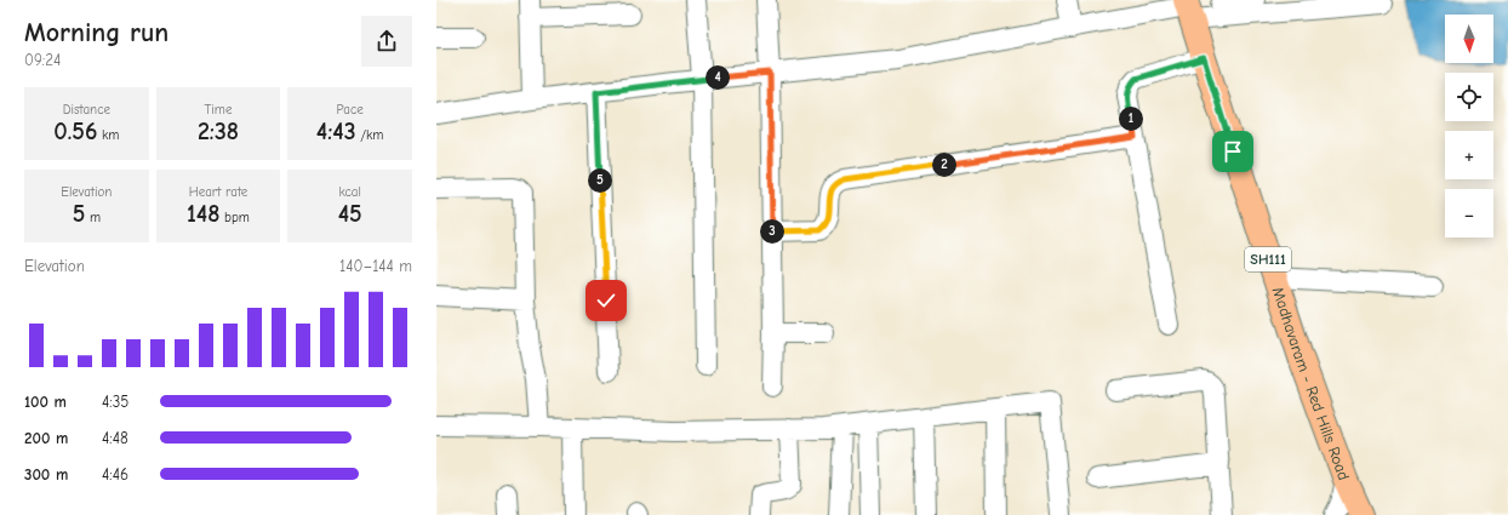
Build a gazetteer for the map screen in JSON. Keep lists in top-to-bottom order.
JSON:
{
  "streets": {
    "main road": ["SH111", "Madhavaram - Red Hills Road"]
  },
  "north": "bottom",
  "page": {
    "heading": ["Morning run", "09:24"],
    "map_buttons": ["+", "−"],
    "pins": [
      "4",
      "1",
      "2",
      "5",
      "3"
    ],
    "stats": [
      ["Distance", "0.56 km"],
      ["Time", "2:38"],
      ["Pace", "4:43 /km"],
      ["Elevation", "5 m"],
      ["Heart rate", "148 bpm"],
      ["kcal", "45"]
    ],
    "chart": ["Elevation", "140–144 m"],
    "list": [
      {
        "name": "100 m",
        "note": "4:35"
      },
      {
        "name": "200 m",
        "note": "4:48"
      },
      {
        "name": "300 m",
        "note": "4:46"
      }
    ]
  }
}
